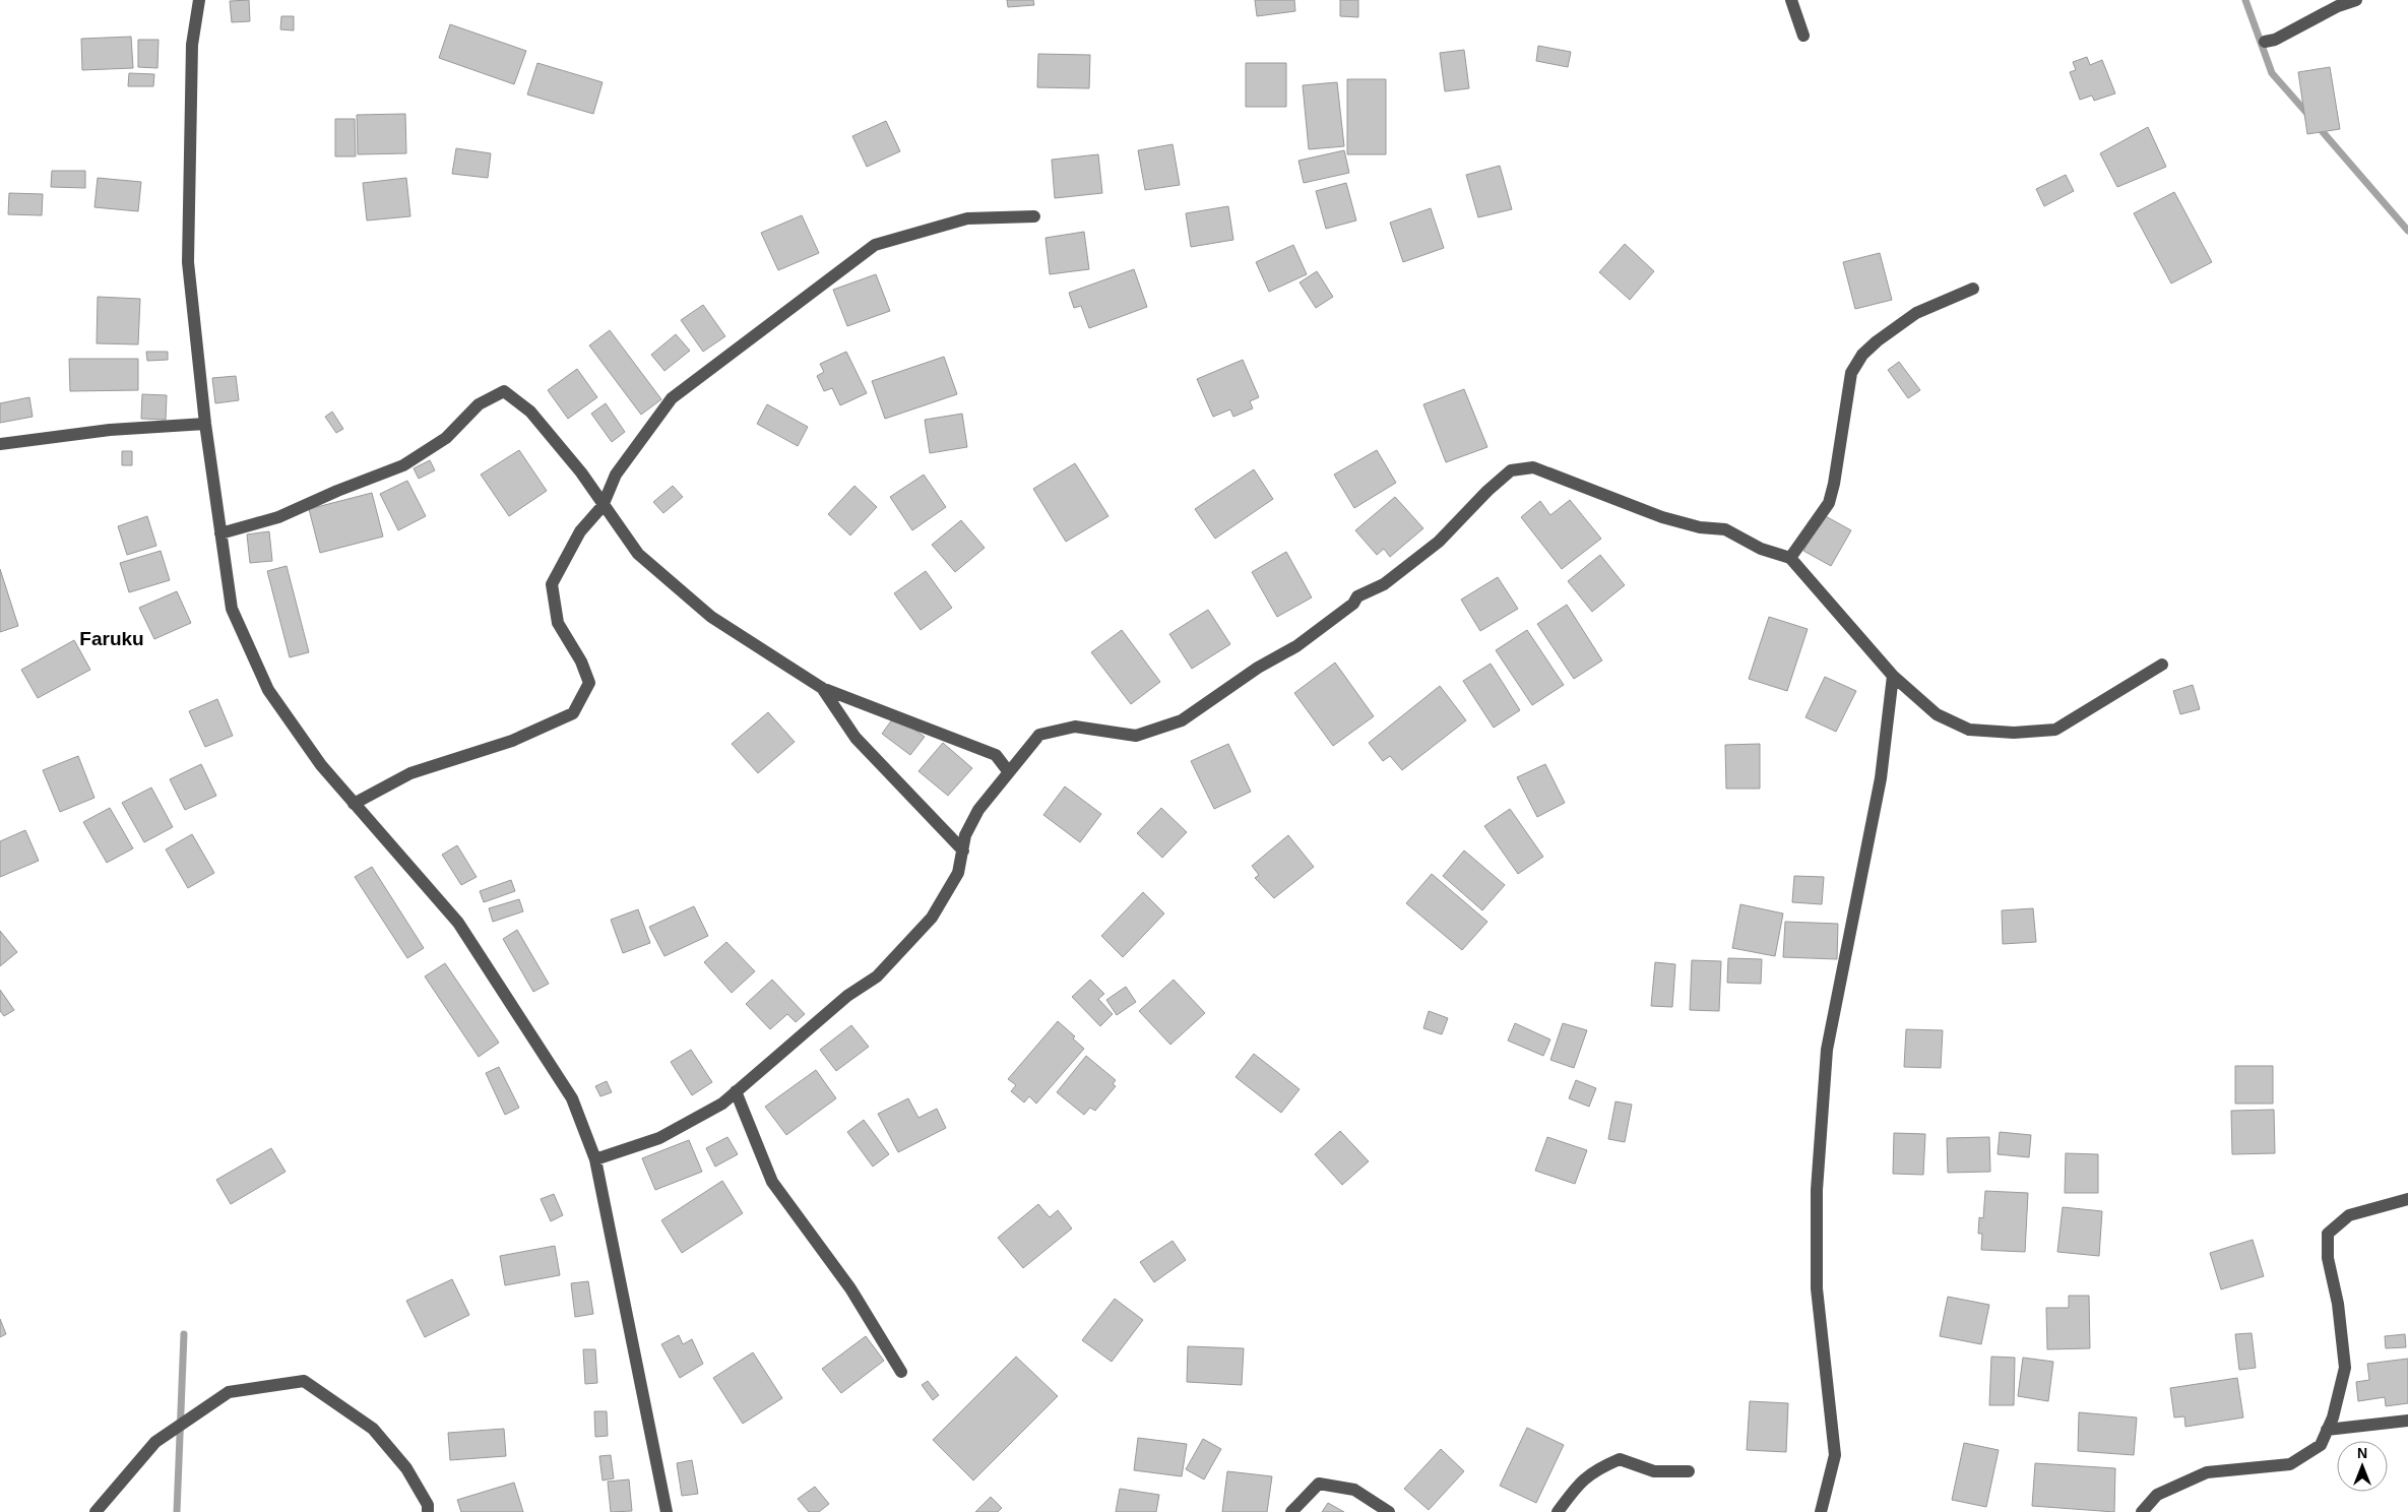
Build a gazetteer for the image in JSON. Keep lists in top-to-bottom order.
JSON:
{
  "districts": ["Faruku"],
  "north": "top"
}
